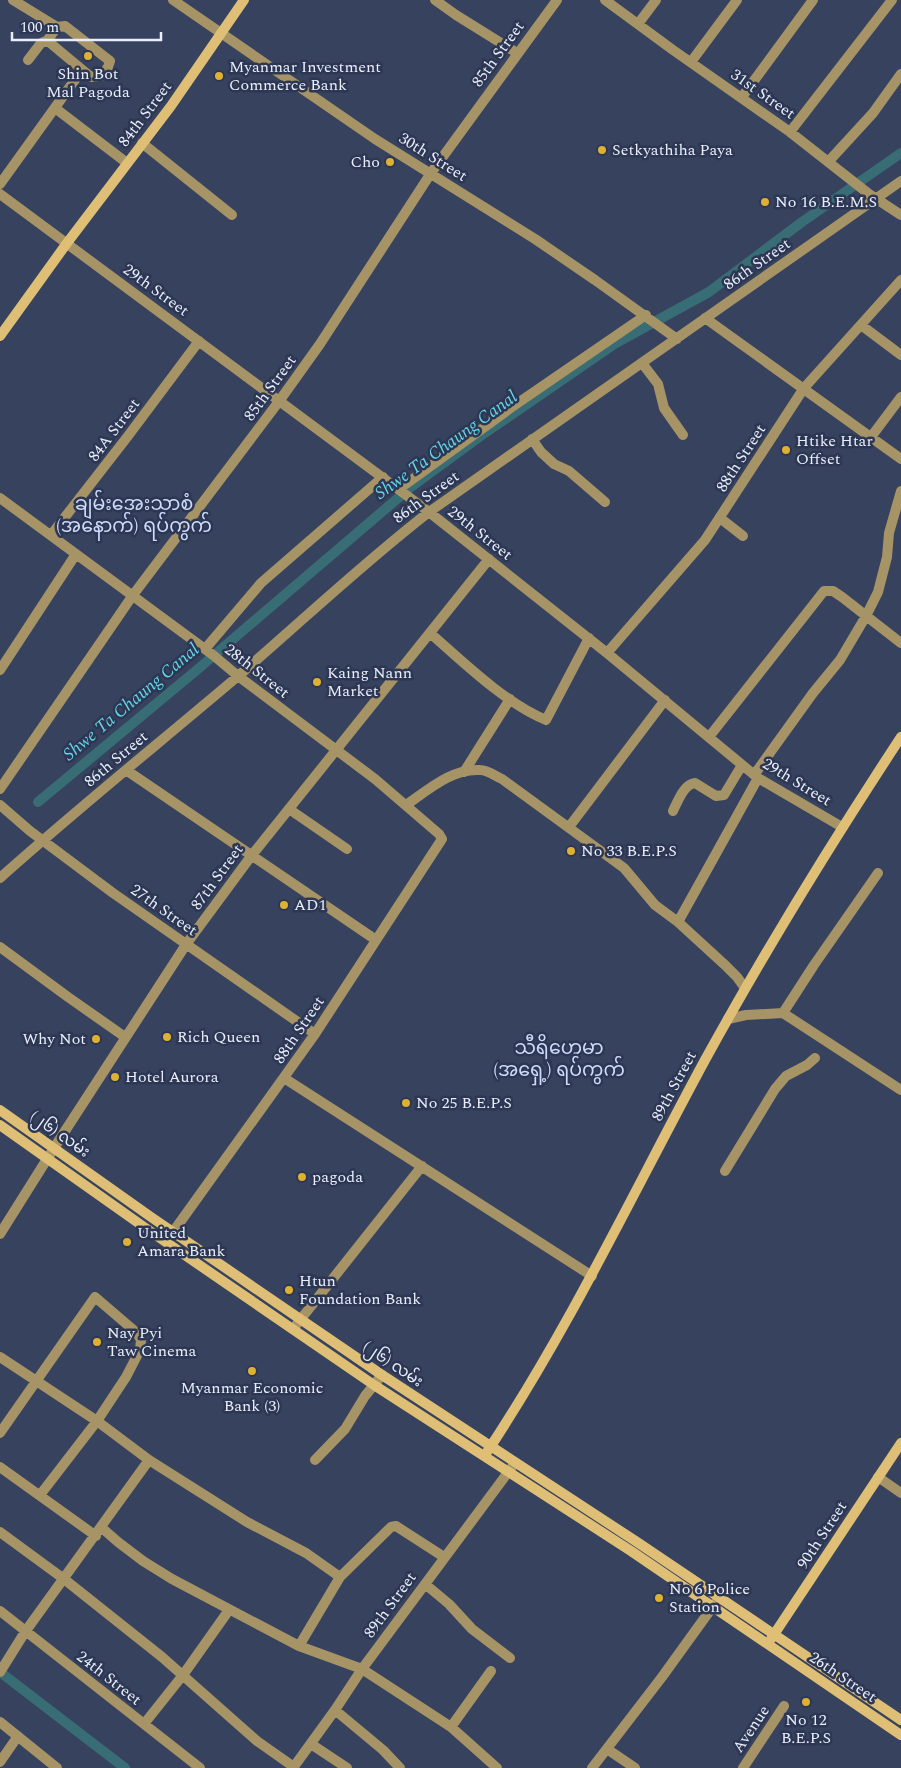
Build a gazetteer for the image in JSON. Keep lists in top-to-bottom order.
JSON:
{
  "streets": {
    "main road": [
      "84th Street",
      "89th Street",
      "(၂၆) လမ်း",
      "90th Street",
      "26th Street"
    ],
    "street": [
      "85th Street",
      "31st Street",
      "30th Street",
      "86th Street",
      "29th Street",
      "84A Street",
      "88th Street",
      "28th Street",
      "87th Street",
      "27th Street",
      "24th Street",
      "Avenue"
    ]
  },
  "crossings": [
    ["85th Street", "30th Street"],
    ["85th Street", "29th Street"],
    ["85th Street", "28th Street"],
    ["31st Street", "86th Street"],
    ["84th Street", "30th Street"],
    ["84th Street", "29th Street"],
    ["30th Street", "86th Street"],
    ["86th Street", "29th Street"],
    ["86th Street", "28th Street"],
    ["86th Street", "27th Street"],
    ["29th Street", "84A Street"],
    ["29th Street", "88th Street"],
    ["29th Street", "87th Street"],
    ["29th Street", "89th Street"],
    ["84A Street", "28th Street"],
    ["88th Street", "28th Street"],
    ["88th Street", "27th Street"],
    ["88th Street", "(၂၆) လမ်း"],
    ["28th Street", "87th Street"],
    ["87th Street", "27th Street"],
    ["87th Street", "(၂၆) လမ်း"],
    ["89th Street", "(၂၆) လမ်း"],
    ["(၂၆) လမ်း", "90th Street"],
    ["(၂၆) လမ်း", "26th Street"],
    ["90th Street", "26th Street"]
  ],
  "districts": ["ချမ်းအေးသာစံ (အနောက်) ရပ်ကွက်", "သီရိဟေမာ (အရှေ့) ရပ်ကွက်"],
  "water": ["Shwe Ta Chaung Canal"],
  "places": [
    "Shin Bot Mal Pagoda",
    "Myanmar Investment Commerce Bank",
    "Setkyathiha Paya",
    "Cho",
    "No 16 B.E.M.S",
    "Htike Htar Offset",
    "Kaing Nann Market",
    "No 33 B.E.P.S",
    "AD1",
    "Rich Queen",
    "Why Not",
    "Hotel Aurora",
    "No 25 B.E.P.S",
    "pagoda",
    "United Amara Bank",
    "Htun Foundation Bank",
    "Nay Pyi Taw Cinema",
    "Myanmar Economic Bank (3)",
    "No 6 Police Station",
    "No 12 B.E.P.S"
  ],
  "scale_bar": "100 m"
}
